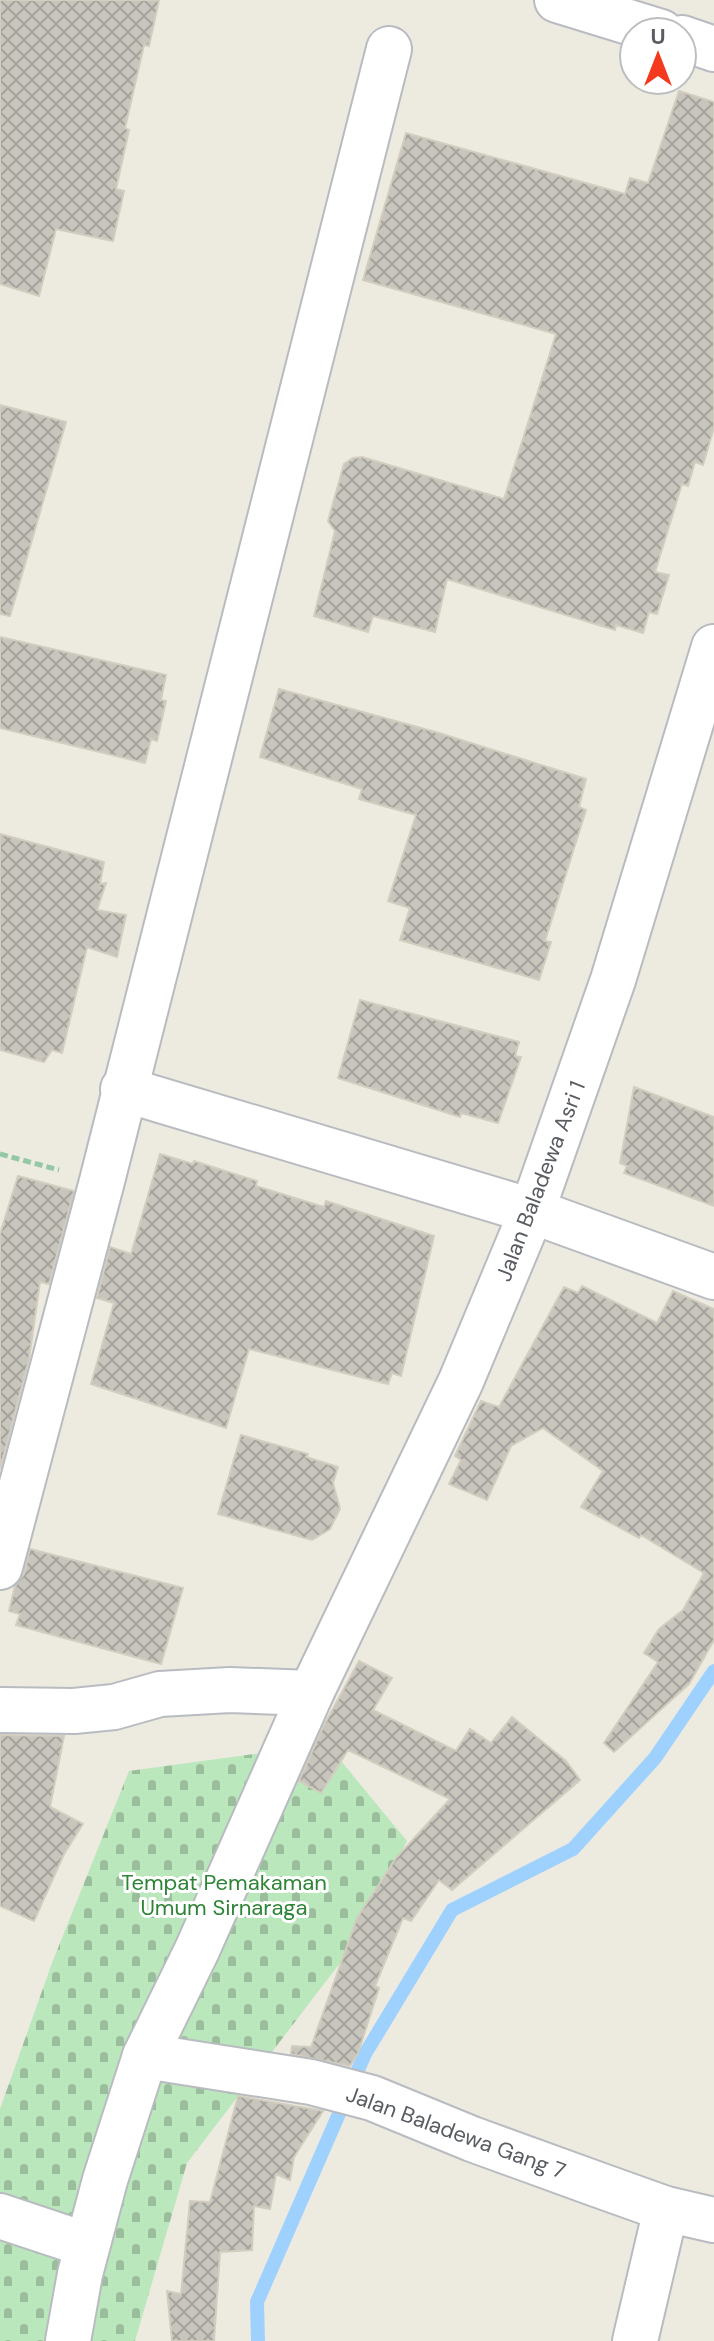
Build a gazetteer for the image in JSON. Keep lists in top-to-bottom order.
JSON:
{
  "streets": {
    "street": ["Jalan Baladewa Asri 1", "Jalan Baladewa Gang 7"]
  },
  "crossings": [
    ["Jalan Baladewa Asri 1", "Jalan Baladewa Gang 7"]
  ],
  "parks": ["Tempat Pemakaman Umum Sirnaraga"],
  "north": "top"
}
